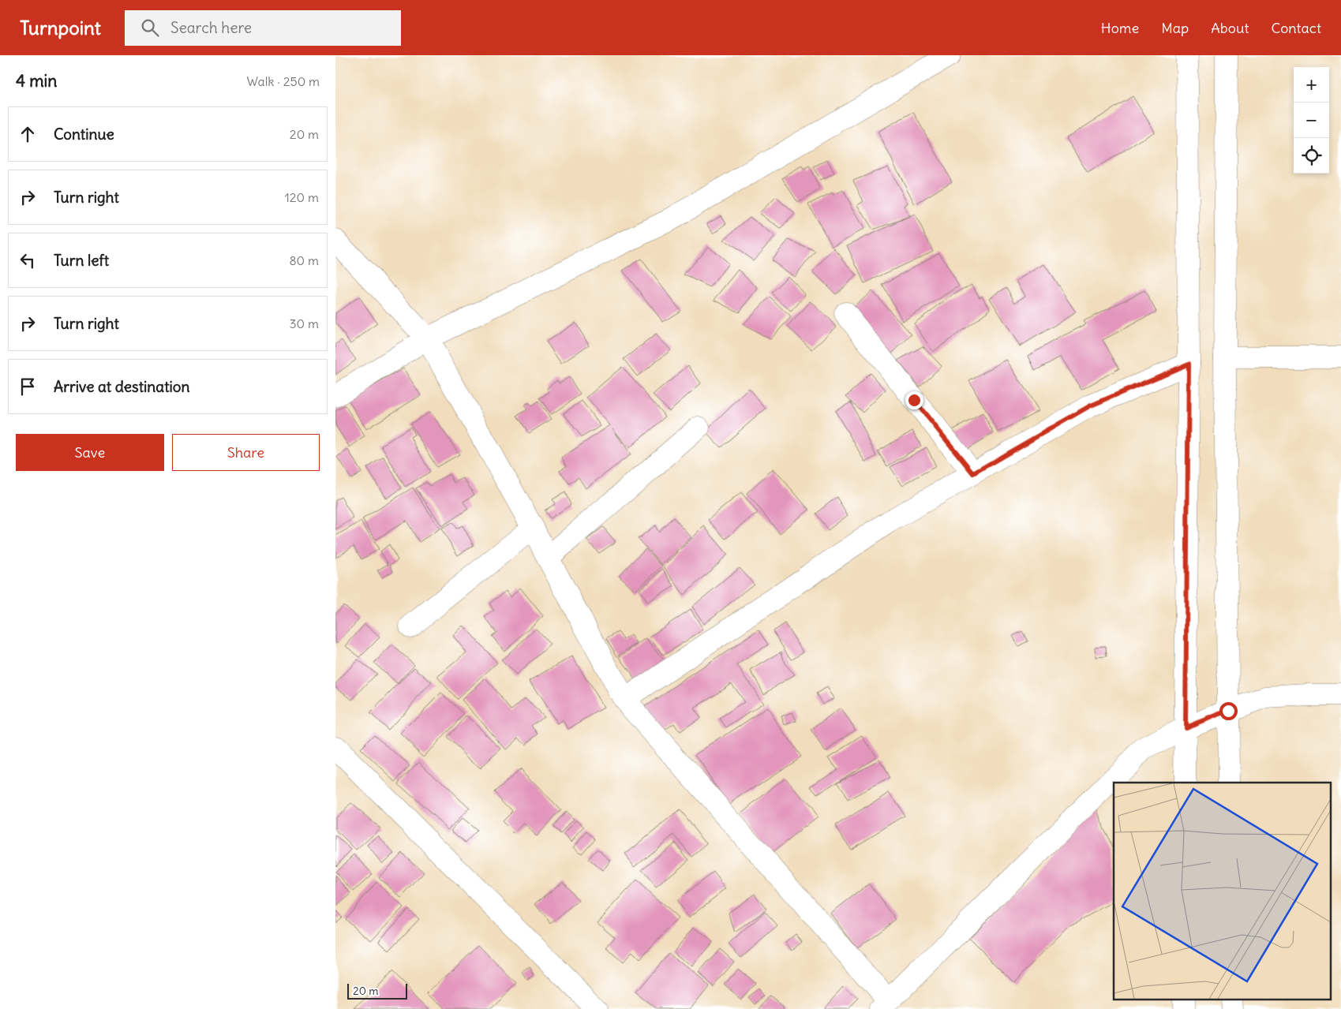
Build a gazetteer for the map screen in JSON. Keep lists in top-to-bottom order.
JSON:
{
  "scale_bar": "20 m",
  "page": {
    "header": "Turnpoint",
    "search": "Search here",
    "nav": [
      "Home",
      "Map",
      "About",
      "Contact"
    ],
    "heading": ["4 min", "Walk · 250 m"],
    "map_buttons": ["+", "−"],
    "list": [
      ["Continue", "20 m"],
      ["Turn right", "120 m"],
      ["Turn left", "80 m"],
      ["Turn right", "30 m"],
      "Arrive at destination"
    ],
    "buttons": ["Save", "Share"],
    "scale": "20 m"
  }
}
